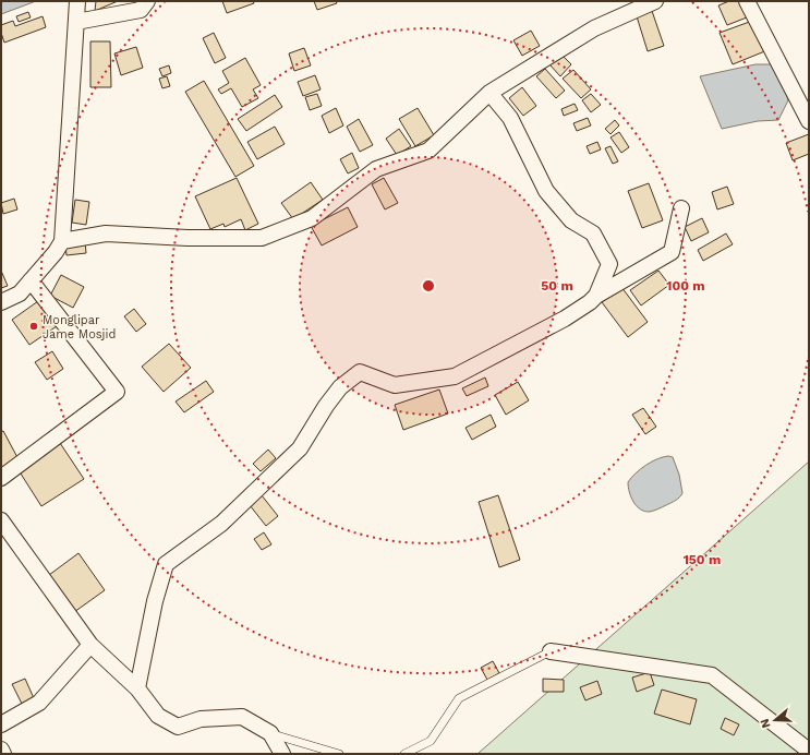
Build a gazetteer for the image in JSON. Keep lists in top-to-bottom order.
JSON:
{
  "places": ["Monglipar Jame Mosjid"],
  "north": "left",
  "rings": ["50 m", "100 m", "150 m"]
}
